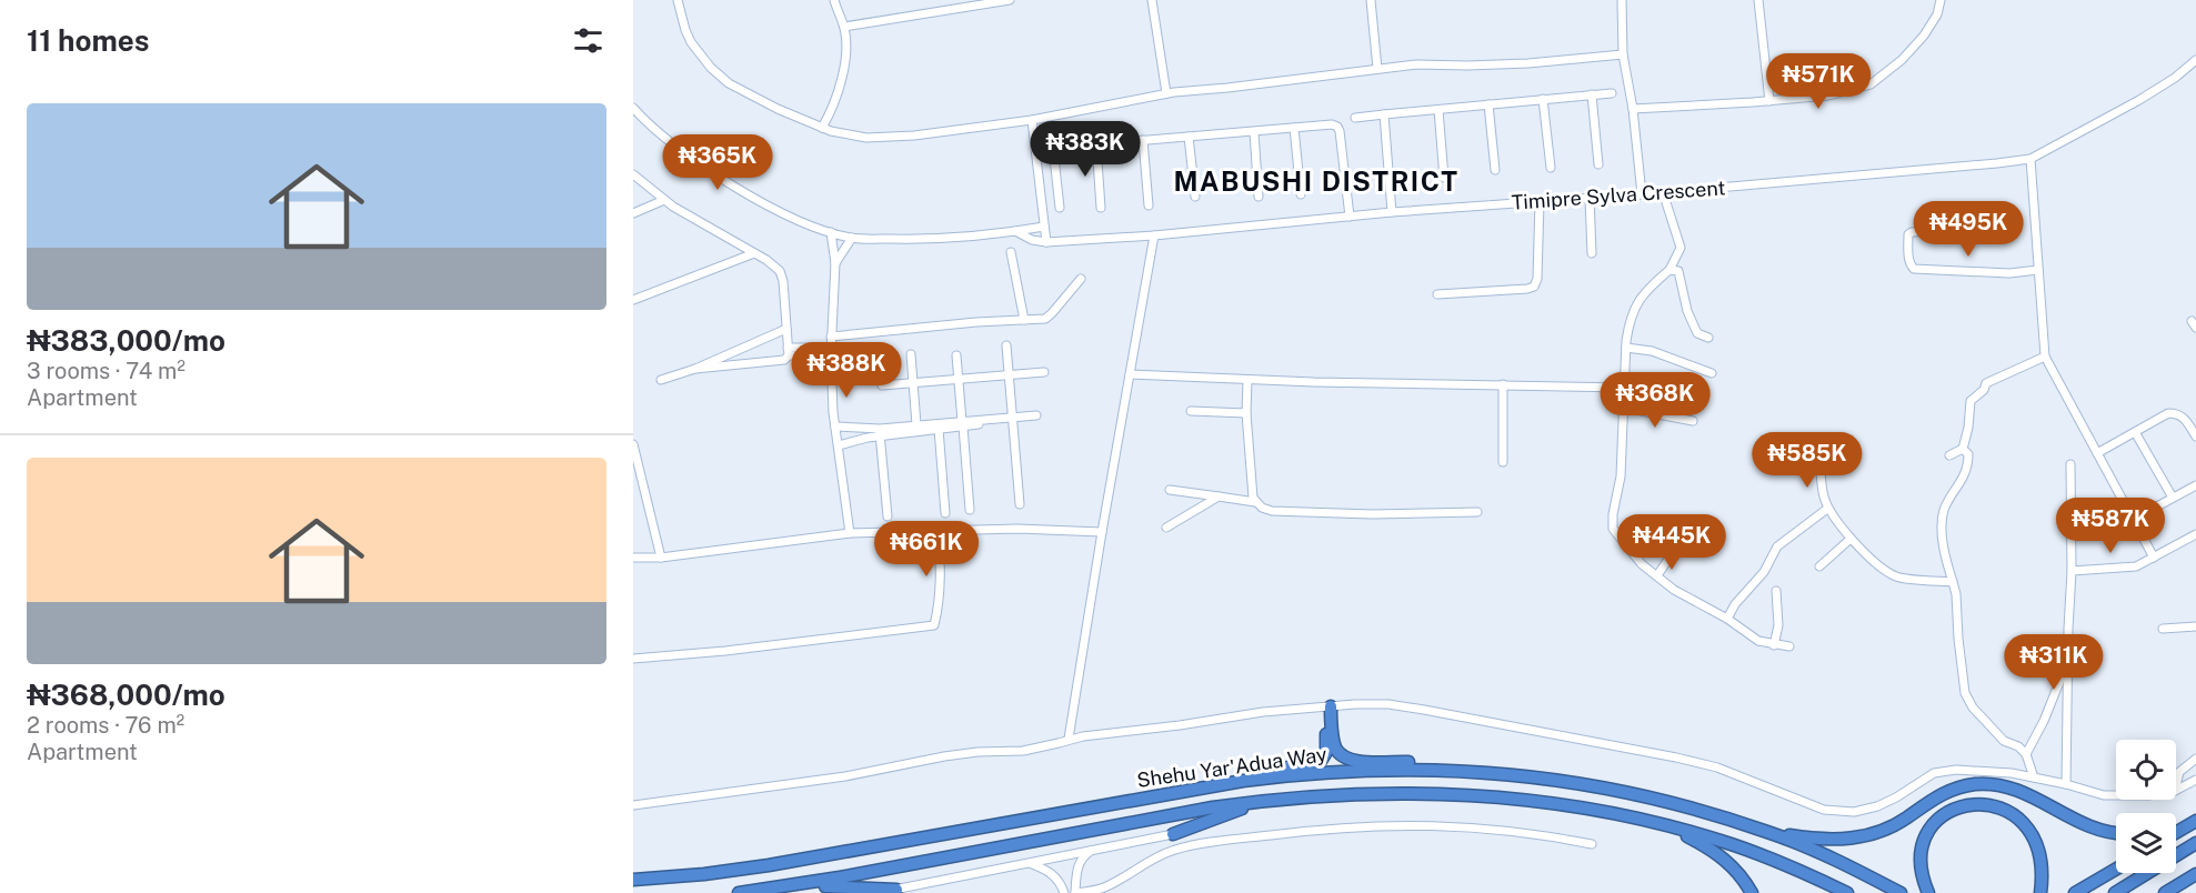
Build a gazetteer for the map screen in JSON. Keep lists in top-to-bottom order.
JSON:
{
  "streets": {
    "highway": ["Shehu Yar'Adua Way"],
    "street": ["Timipre Sylva Crescent"]
  },
  "districts": ["MABUSHI DISTRICT"],
  "page": {
    "heading": "11 homes",
    "price": [
      "₦571K",
      "₦383K",
      "₦365K",
      "₦495K",
      "₦388K",
      "₦368K",
      "₦585K",
      "₦587K",
      "₦445K",
      "₦661K",
      "₦311K"
    ],
    "list": [
      {
        "name": "₦383,000/mo",
        "note": "3 rooms · 74 m² · Apartment"
      },
      {
        "name": "₦368,000/mo",
        "note": "2 rooms · 76 m² · Apartment"
      }
    ]
  }
}
